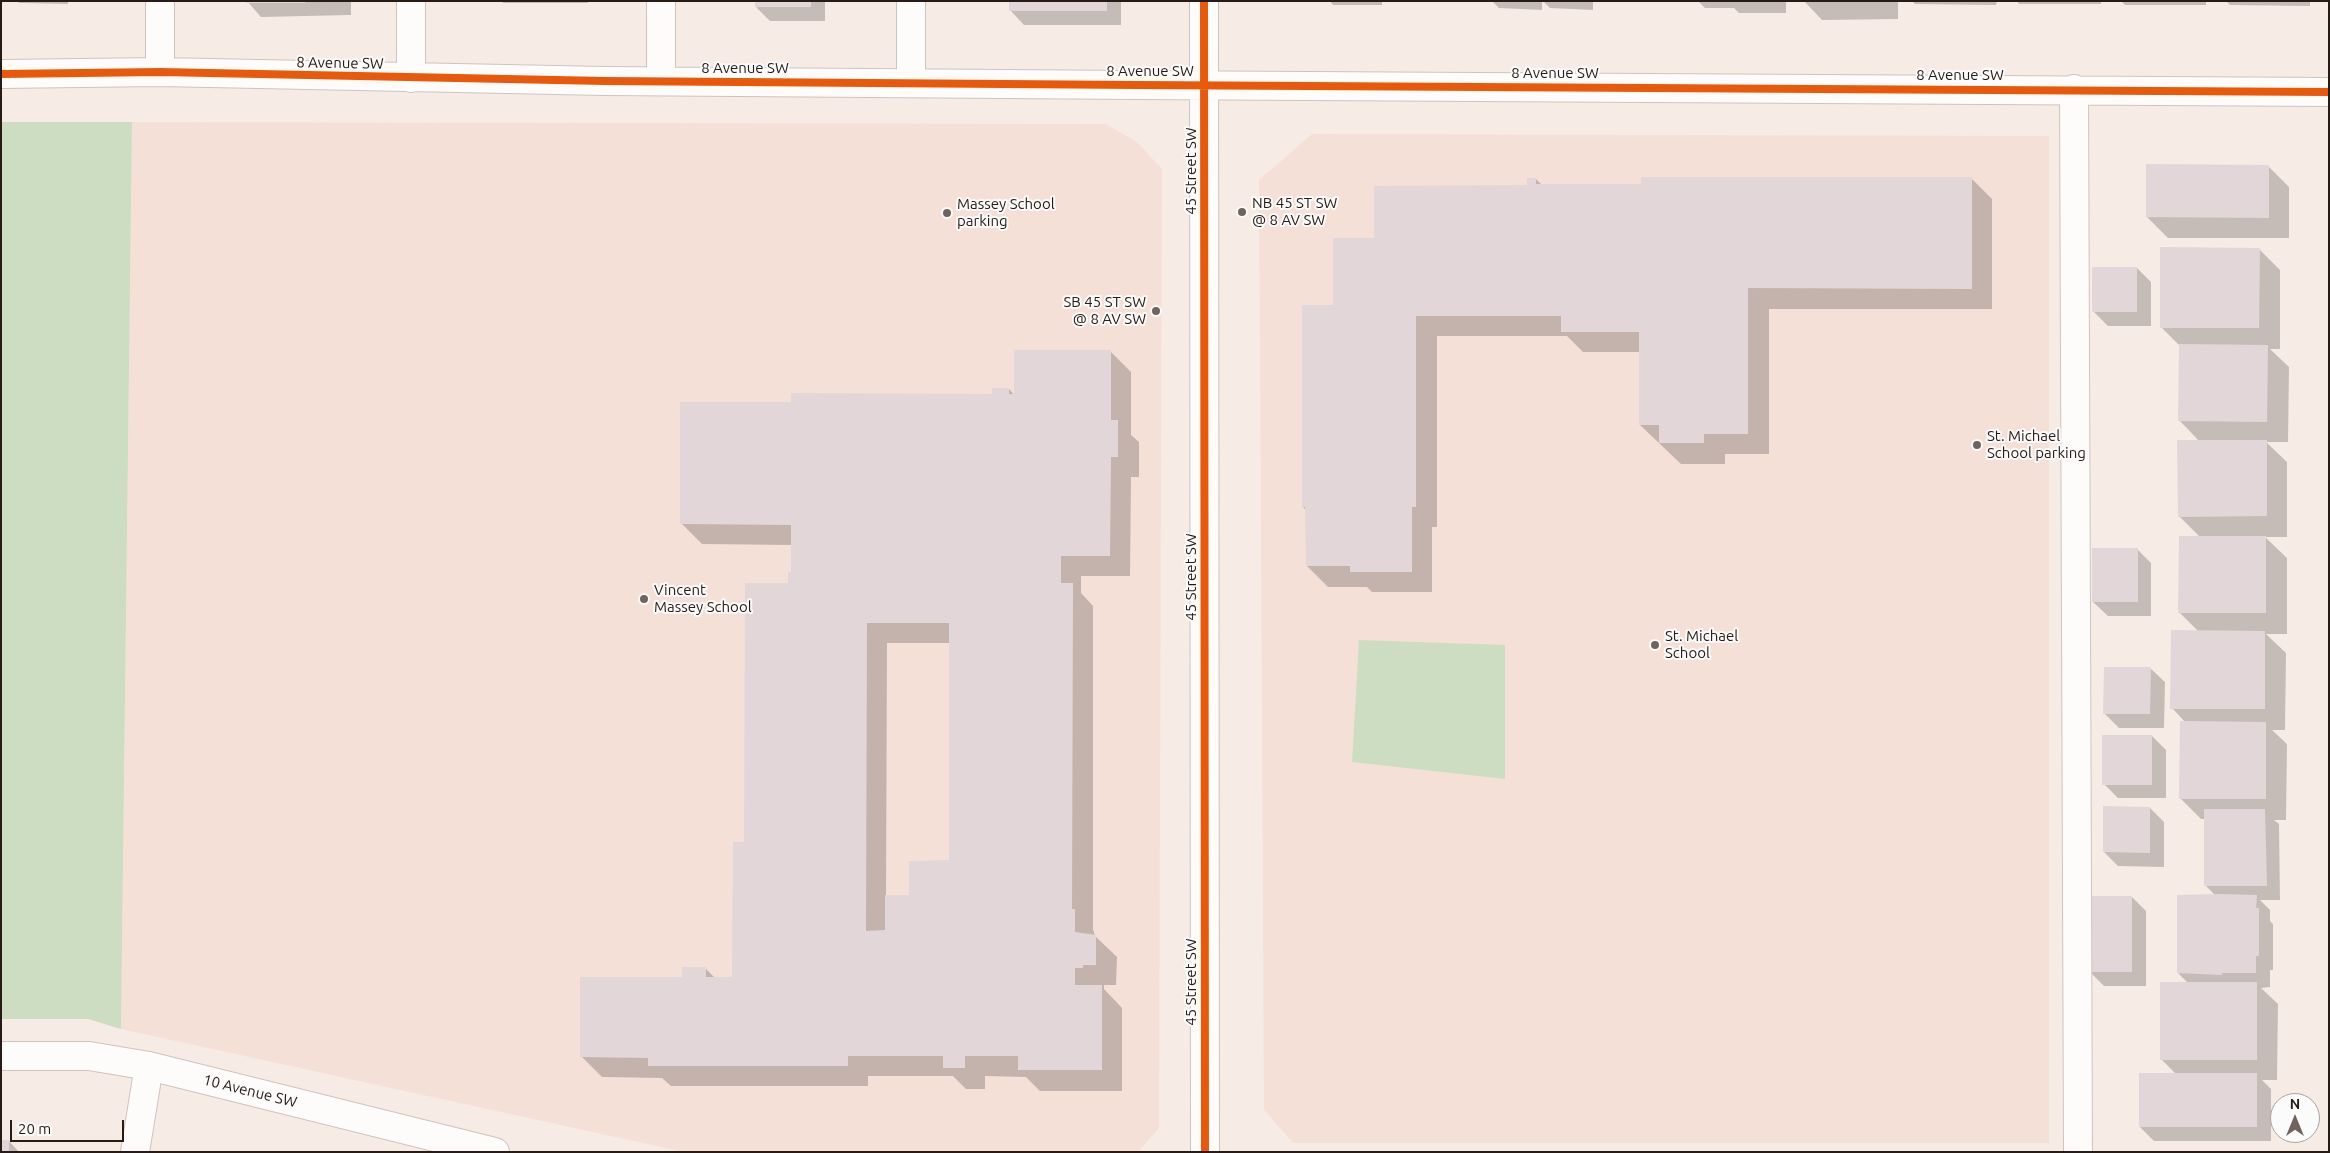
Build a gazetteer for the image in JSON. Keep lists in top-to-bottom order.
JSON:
{
  "streets": {
    "street": ["8 Avenue SW", "45 Street SW", "10 Avenue SW"]
  },
  "crossings": [
    ["8 Avenue SW", "45 Street SW"]
  ],
  "places": [
    "NB 45 ST SW @ 8 AV SW",
    "Massey School parking",
    "SB 45 ST SW @ 8 AV SW",
    "St. Michael School parking",
    "Vincent Massey School",
    "St. Michael School"
  ],
  "scale_bar": "20 m",
  "north": "top"
}
